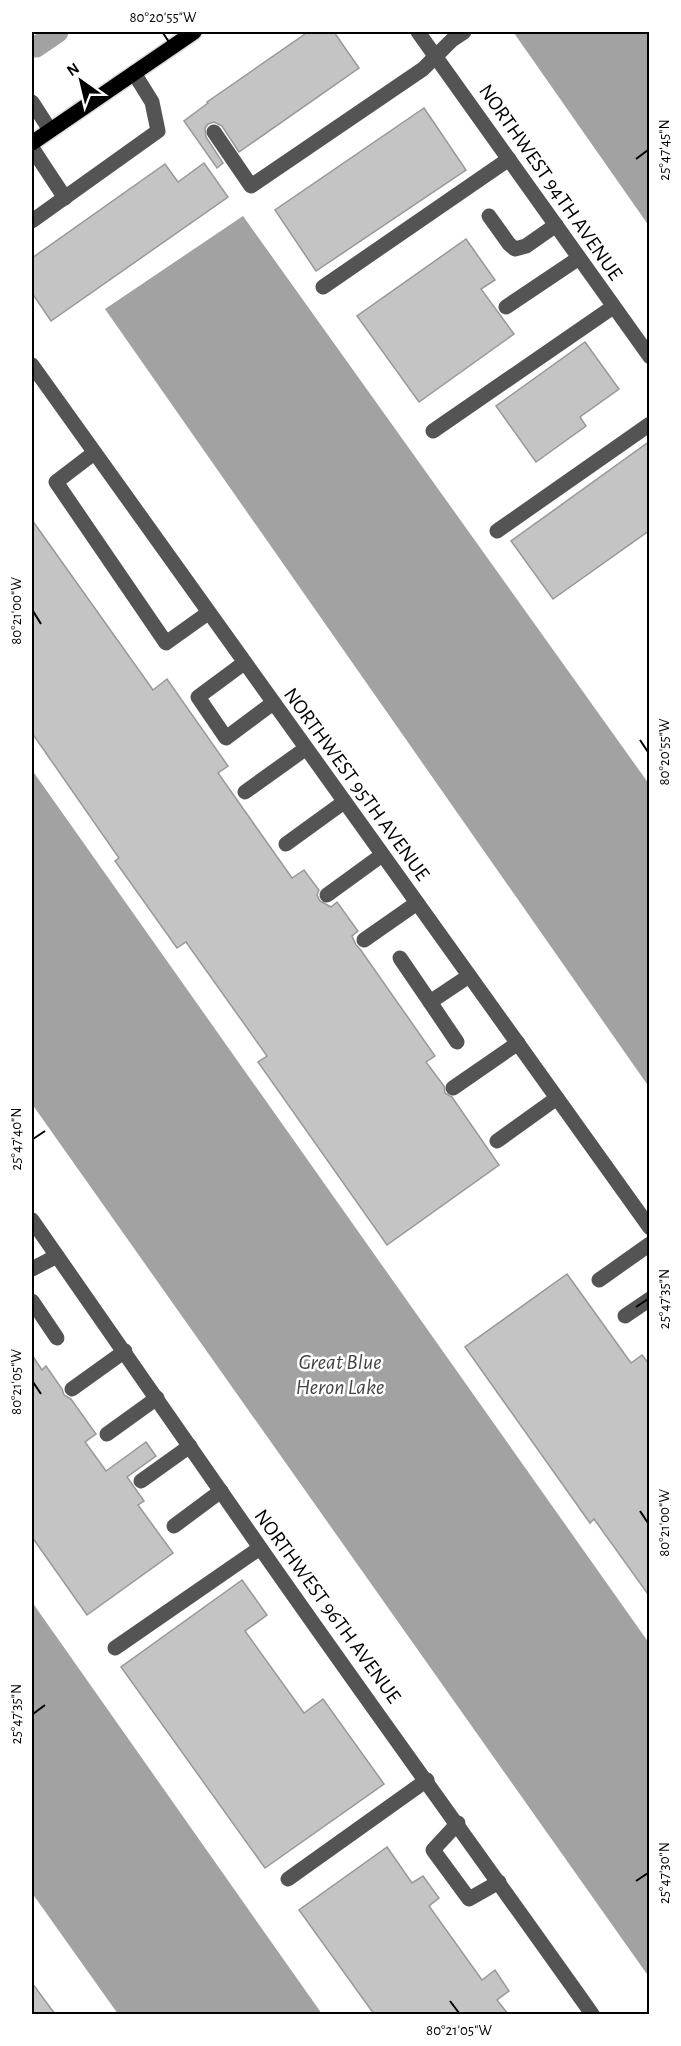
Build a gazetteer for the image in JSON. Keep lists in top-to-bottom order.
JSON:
{
  "streets": {
    "street": ["NORTHWEST 94TH AVENUE", "NORTHWEST 95TH AVENUE", "NORTHWEST 96TH AVENUE"]
  },
  "water": ["Great Blue Heron Lake"],
  "north": "top left",
  "coordinates": [
    "80°20'55\"W",
    "25°47'45\"N",
    "80°21'00\"W",
    "25°47'40\"N",
    "25°47'35\"N",
    "80°21'05\"W",
    "25°47'30\"N"
  ]
}
